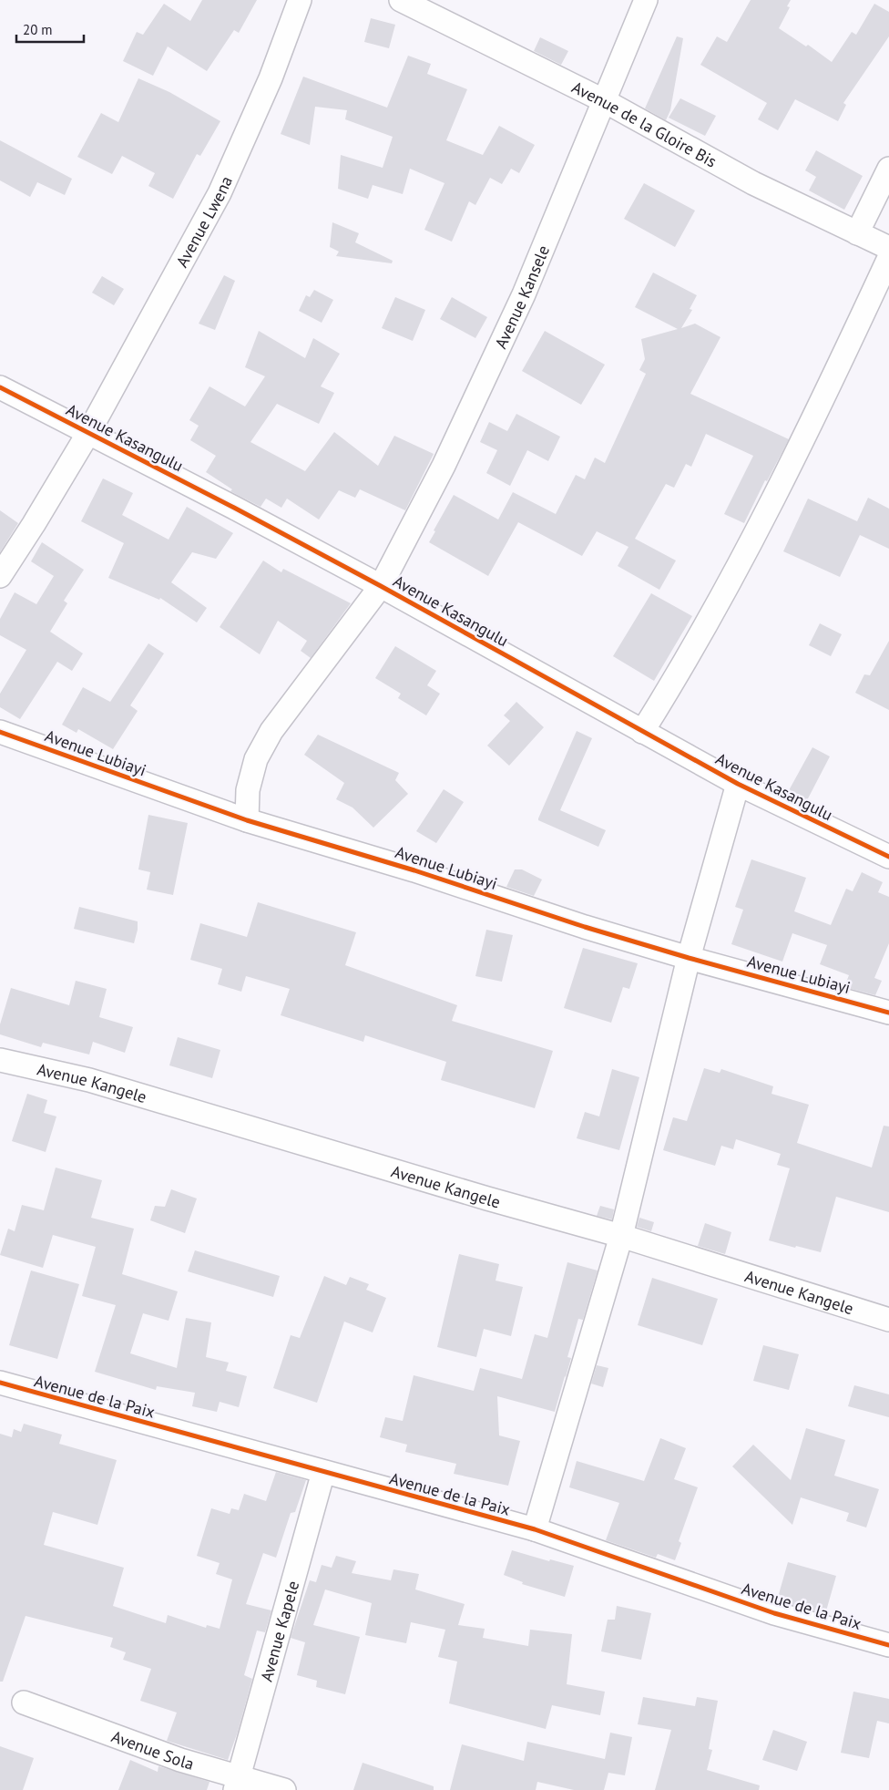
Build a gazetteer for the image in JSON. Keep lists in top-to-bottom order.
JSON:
{
  "streets": {
    "street": [
      "Avenue de la Gloire Bis",
      "Avenue Lwena",
      "Avenue Kansele",
      "Avenue Kasangulu",
      "Avenue Lubiayi",
      "Avenue Kangele",
      "Avenue de la Paix",
      "Avenue Kapele",
      "Avenue Sola"
    ]
  },
  "crossings": [
    ["Avenue de la Gloire Bis", "Avenue Kansele"],
    ["Avenue Lwena", "Avenue Kasangulu"],
    ["Avenue Kansele", "Avenue Kasangulu"],
    ["Avenue Kansele", "Avenue Lubiayi"],
    ["Avenue de la Paix", "Avenue Kapele"],
    ["Avenue Kapele", "Avenue Sola"]
  ],
  "scale_bar": "20 m"
}
